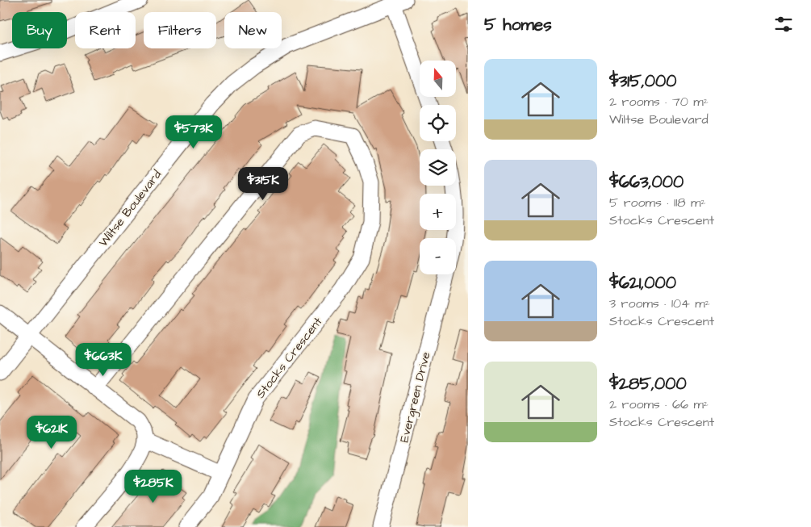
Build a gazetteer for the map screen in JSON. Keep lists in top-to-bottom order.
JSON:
{
  "streets": {
    "street": ["Wiltse Boulevard", "Stocks Crescent", "Evergreen Drive"]
  },
  "north": "top",
  "page": {
    "heading": "5 homes",
    "chip": [
      "Buy",
      "Rent",
      "Filters",
      "New"
    ],
    "list": [
      {
        "name": "$315,000",
        "note": "2 rooms · 70 m² · Wiltse Boulevard"
      },
      {
        "name": "$663,000",
        "note": "5 rooms · 118 m² · Stocks Crescent"
      },
      {
        "name": "$621,000",
        "note": "3 rooms · 104 m² · Stocks Crescent"
      },
      {
        "name": "$285,000",
        "note": "2 rooms · 66 m² · Stocks Crescent"
      }
    ],
    "map_buttons": ["+", "−"],
    "price": [
      "$573K",
      "$315K",
      "$663K",
      "$621K",
      "$285K"
    ]
  }
}
